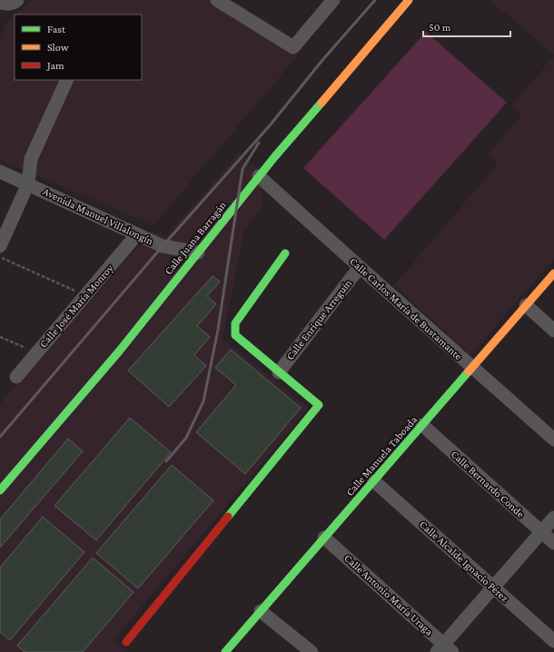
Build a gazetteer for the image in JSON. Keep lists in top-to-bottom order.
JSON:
{
  "streets": {
    "street": [
      "Avenida Manuel Villalongín",
      "Calle Juana Barragán",
      "Calle José María Monroy",
      "Calle Carlos María de Bustamante",
      "Calle Enrique Arreguín",
      "Calle Manuela Taboada",
      "Calle Bernardo Conde",
      "Calle Alcalde Ignacio Pérez",
      "Calle Antonio María Uraga"
    ]
  },
  "crossings": [
    ["Avenida Manuel Villalongín", "Calle Juana Barragán"],
    ["Avenida Manuel Villalongín", "Calle José María Monroy"],
    ["Calle Juana Barragán", "Calle Carlos María de Bustamante"],
    ["Calle Carlos María de Bustamante", "Calle Enrique Arreguín"],
    ["Calle Carlos María de Bustamante", "Calle Manuela Taboada"],
    ["Calle Manuela Taboada", "Calle Bernardo Conde"],
    ["Calle Manuela Taboada", "Calle Alcalde Ignacio Pérez"],
    ["Calle Manuela Taboada", "Calle Antonio María Uraga"]
  ],
  "legend": ["Fast", "Slow", "Jam"],
  "scale_bar": "50 m"
}
